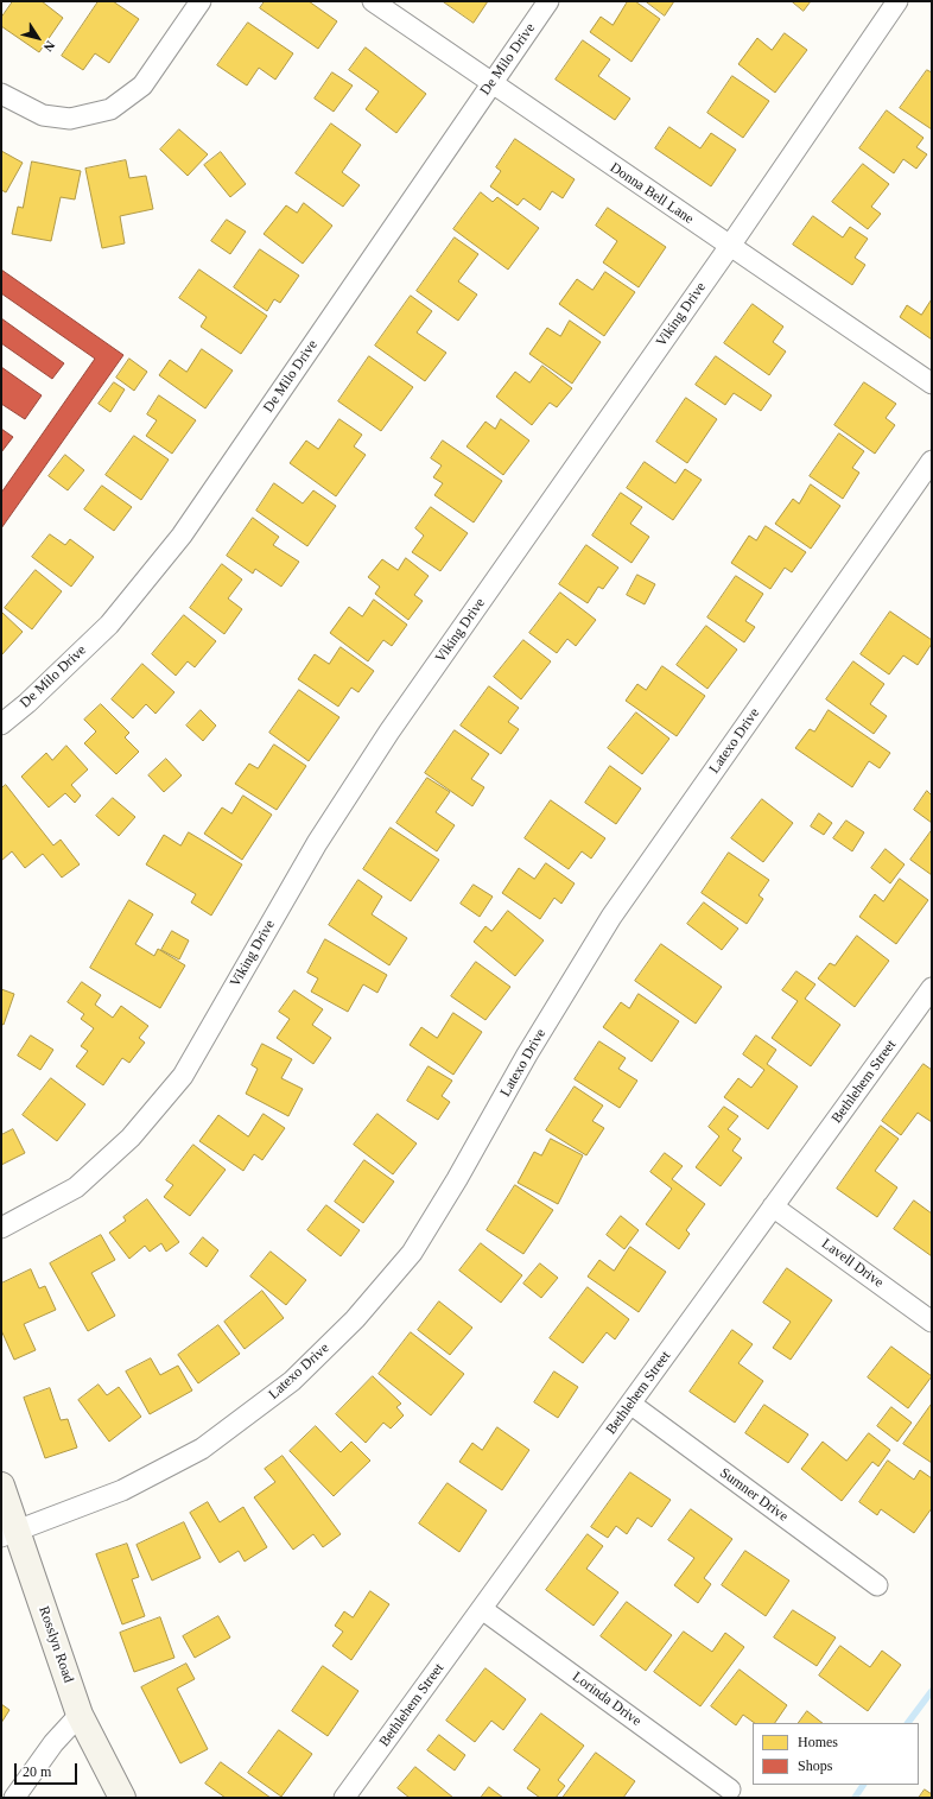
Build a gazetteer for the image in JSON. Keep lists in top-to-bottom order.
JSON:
{
  "streets": {
    "street": [
      "De Milo Drive",
      "Donna Bell Lane",
      "Viking Drive",
      "Latexo Drive",
      "Bethlehem Street",
      "Lavell Drive",
      "Sumner Drive",
      "Rosslyn Road",
      "Lorinda Drive"
    ]
  },
  "crossings": [
    ["De Milo Drive", "Donna Bell Lane"],
    ["Donna Bell Lane", "Viking Drive"],
    ["Latexo Drive", "Rosslyn Road"],
    ["Bethlehem Street", "Lavell Drive"],
    ["Bethlehem Street", "Sumner Drive"],
    ["Bethlehem Street", "Lorinda Drive"]
  ],
  "legend": ["Homes", "Shops"],
  "scale_bar": "20 m",
  "north": "bottom right"
}
